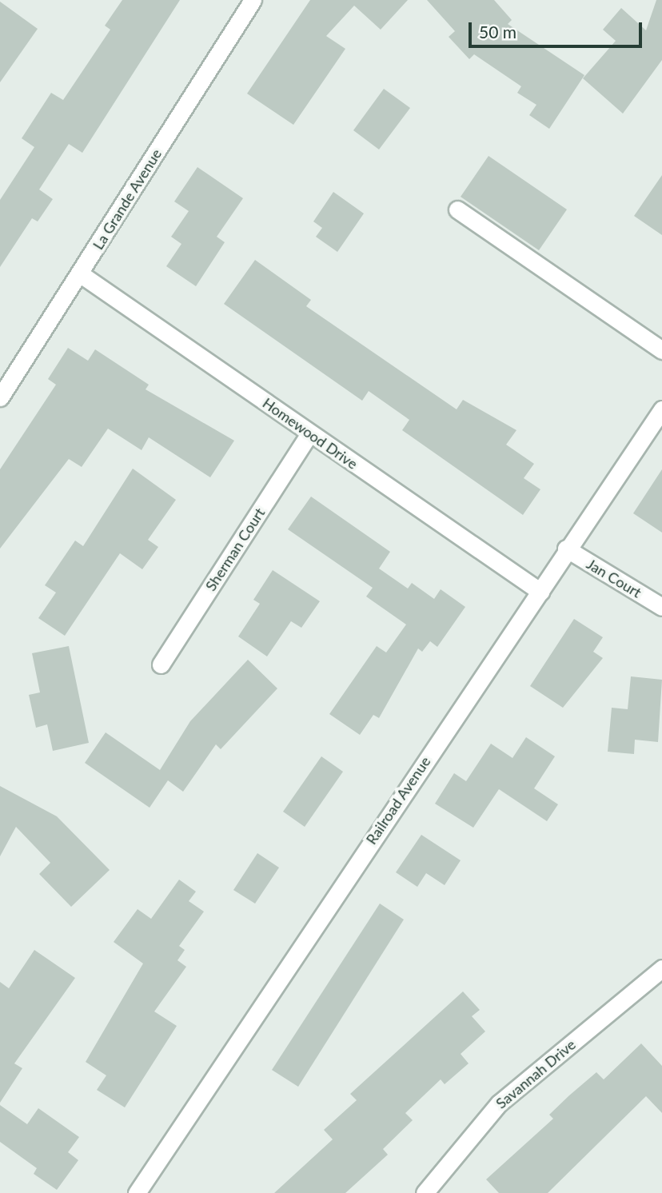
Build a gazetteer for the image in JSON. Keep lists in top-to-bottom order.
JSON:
{
  "streets": {
    "street": [
      "La Grande Avenue",
      "Homewood Drive",
      "Sherman Court",
      "Jan Court",
      "Railroad Avenue",
      "Savannah Drive"
    ]
  },
  "crossings": [
    ["La Grande Avenue", "Homewood Drive"],
    ["Homewood Drive", "Sherman Court"],
    ["Homewood Drive", "Railroad Avenue"],
    ["Jan Court", "Railroad Avenue"]
  ],
  "scale_bar": "50 m"
}
